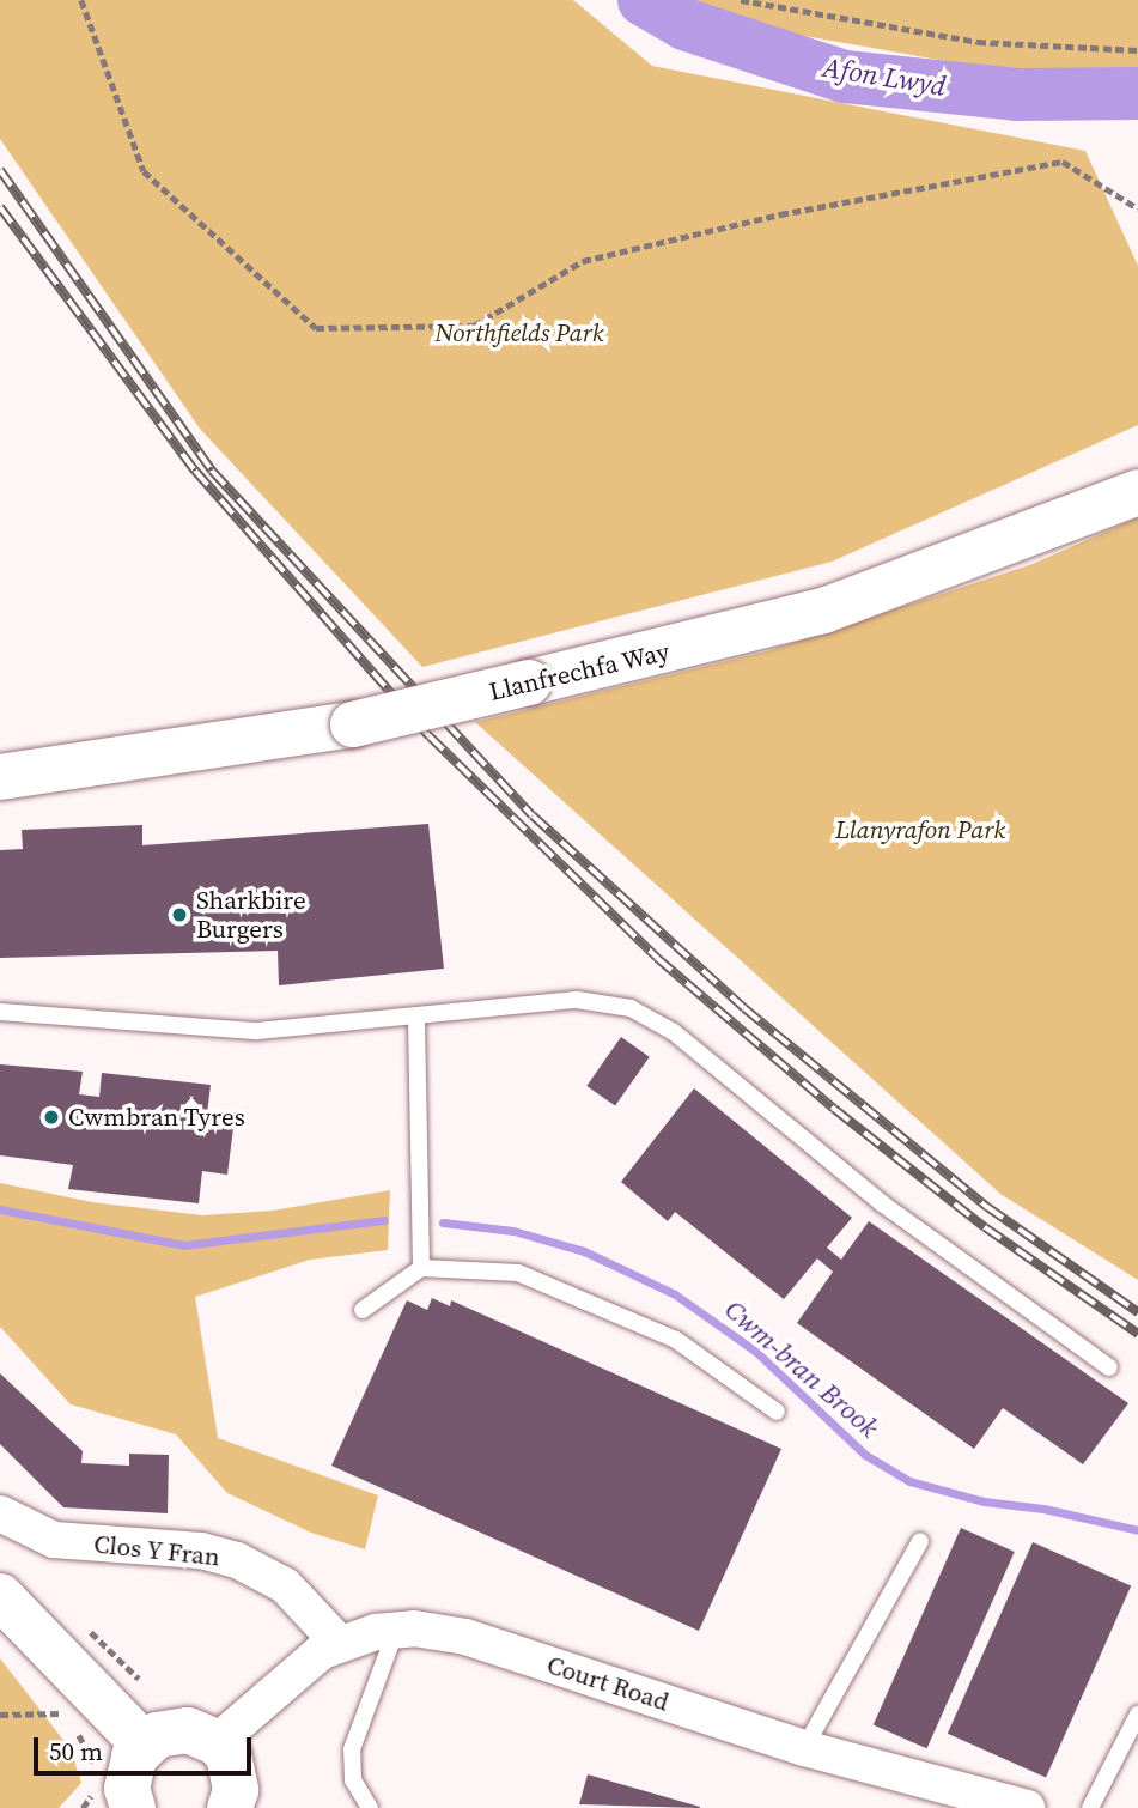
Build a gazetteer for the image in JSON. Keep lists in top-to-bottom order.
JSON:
{
  "streets": {
    "street": ["Llanfrechfa Way", "Clos Y Fran", "Court Road"]
  },
  "crossings": [
    ["Clos Y Fran", "Court Road"]
  ],
  "water": ["Afon Lwyd", "Cwm-bran Brook"],
  "parks": ["Northfields Park", "Llanyrafon Park"],
  "places": ["Sharkbire Burgers", "Cwmbran Tyres"],
  "scale_bar": "50 m"
}
